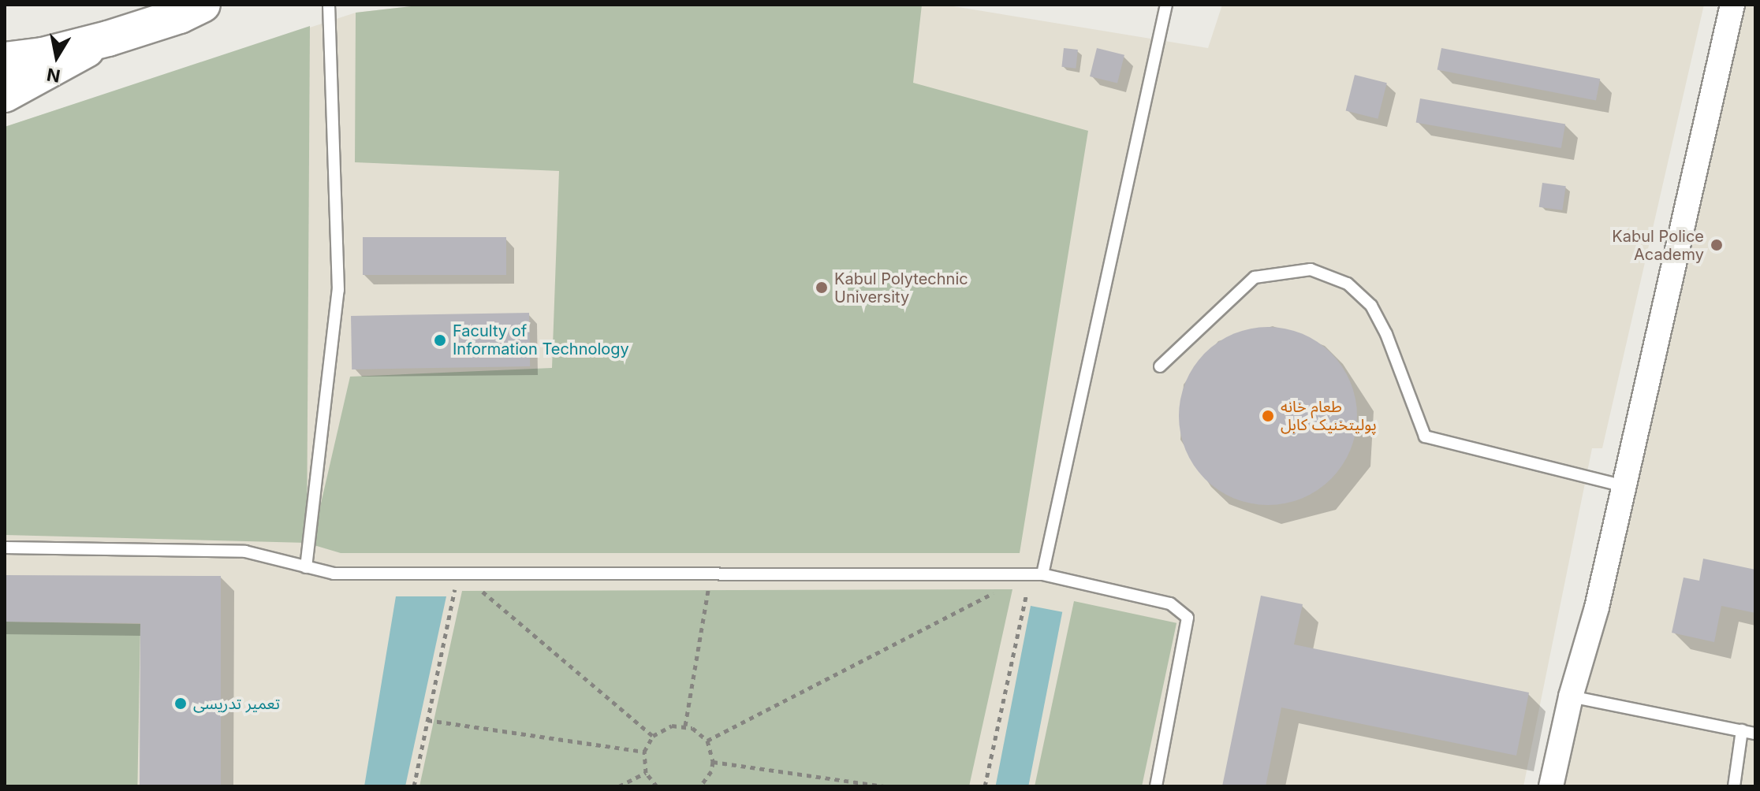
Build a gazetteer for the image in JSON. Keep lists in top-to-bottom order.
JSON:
{
  "places": [
    "Kabul Police Academy",
    "Kabul Polytechnic University",
    "Faculty of Information Technology",
    "طعام خانه پولیتخنیک کابل",
    "تعمیر تدریسی"
  ],
  "north": "bottom"
}
